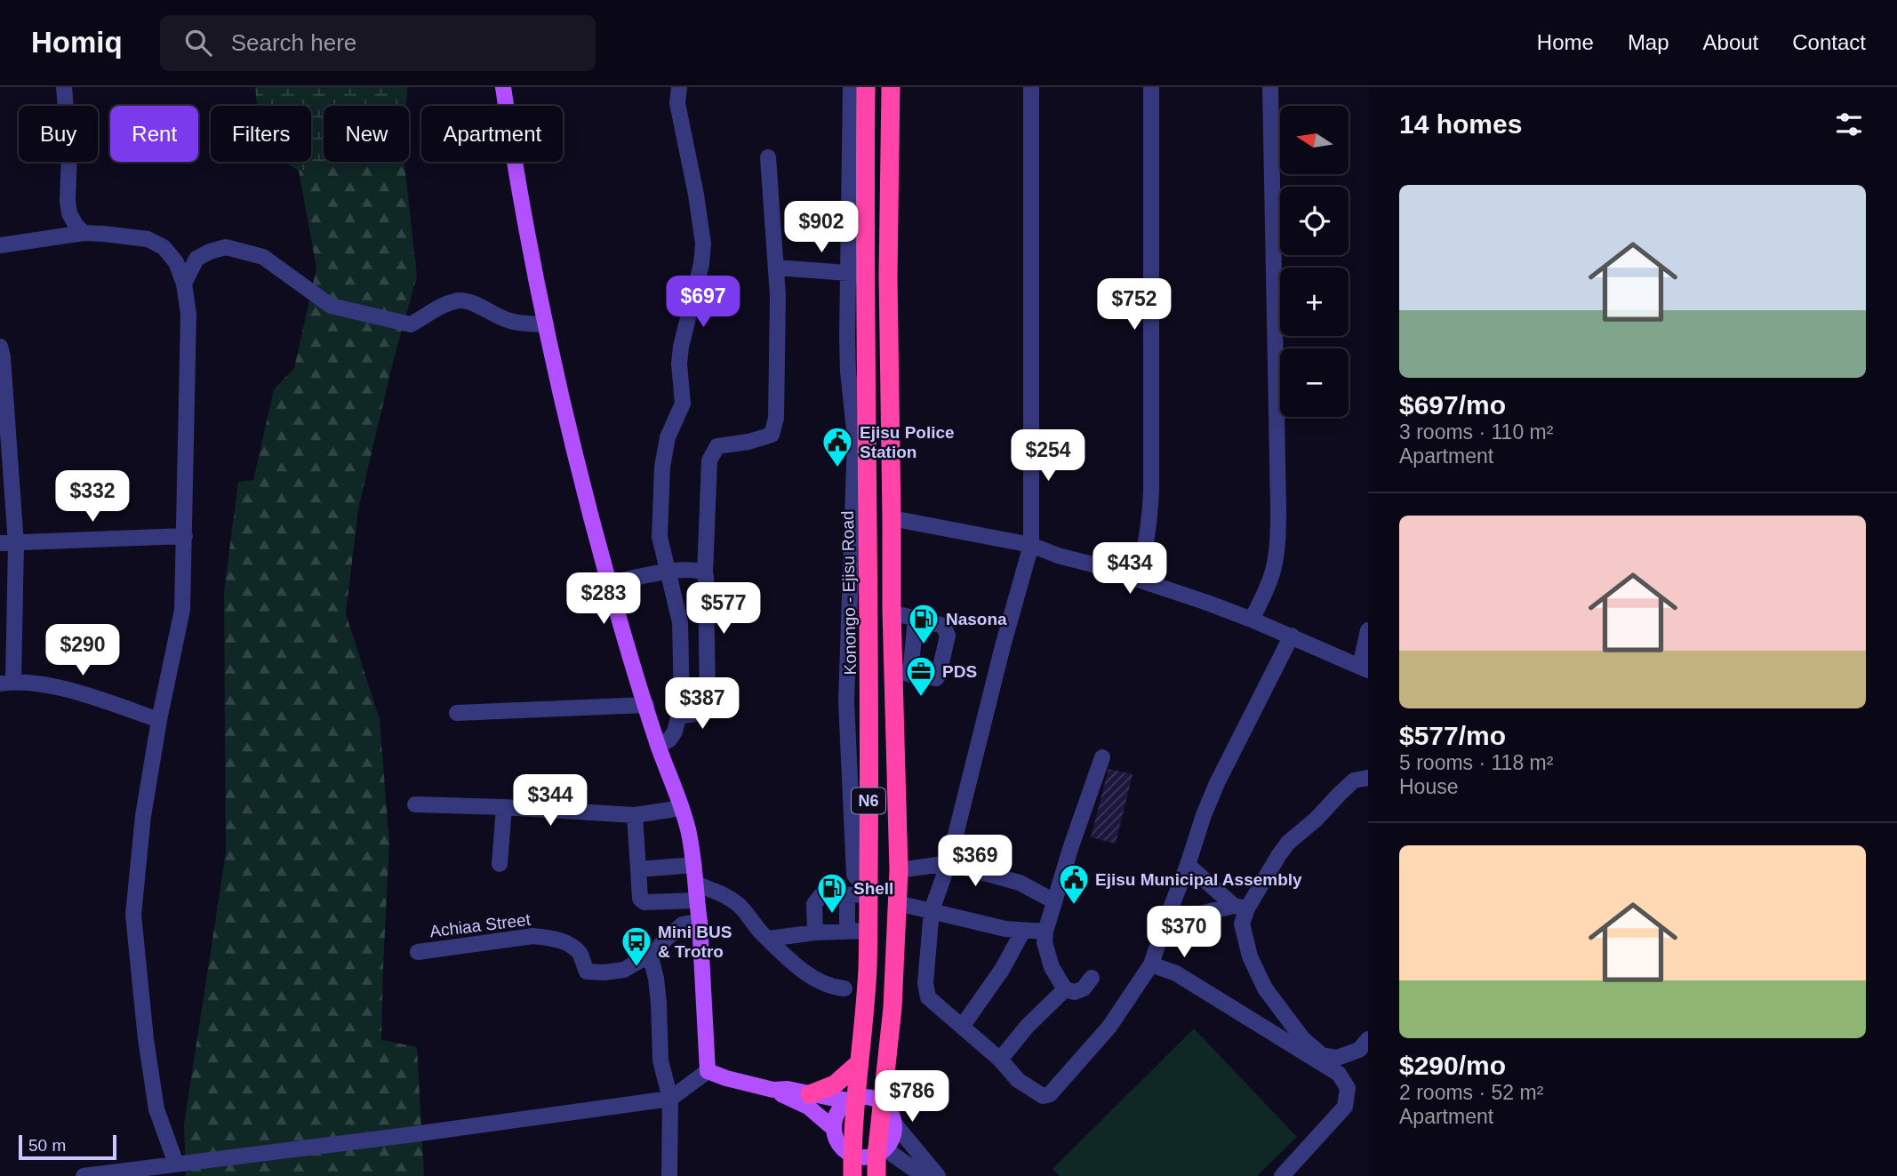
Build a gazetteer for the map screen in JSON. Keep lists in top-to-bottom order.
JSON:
{
  "streets": {
    "highway": ["Konongo - Ejisu Road", "N6"],
    "street": ["Achiaa Street"]
  },
  "places": {
    "public building": ["Ejisu Police Station", "Ejisu Municipal Assembly"],
    "fuel station": ["Nasona", "Shell"],
    "office": ["PDS"],
    "bus stop": ["Mini BUS & Trotro"]
  },
  "scale_bar": "50 m",
  "north": "left",
  "page": {
    "header": "Homiq",
    "search": "Search here",
    "nav": [
      "Home",
      "Map",
      "About",
      "Contact"
    ],
    "heading": "14 homes",
    "map_buttons": ["+", "−"],
    "chip": [
      "Buy",
      "Rent",
      "Filters",
      "New",
      "Apartment"
    ],
    "list": [
      {
        "name": "$697/mo",
        "note": "3 rooms · 110 m² · Apartment"
      },
      {
        "name": "$577/mo",
        "note": "5 rooms · 118 m² · House"
      },
      {
        "name": "$290/mo",
        "note": "2 rooms · 52 m² · Apartment"
      }
    ],
    "price": [
      "$902",
      "$697",
      "$752",
      "$254",
      "$332",
      "$434",
      "$283",
      "$577",
      "$290",
      "$387",
      "$344",
      "$369",
      "$370",
      "$786"
    ],
    "scale": "50 m"
  }
}
